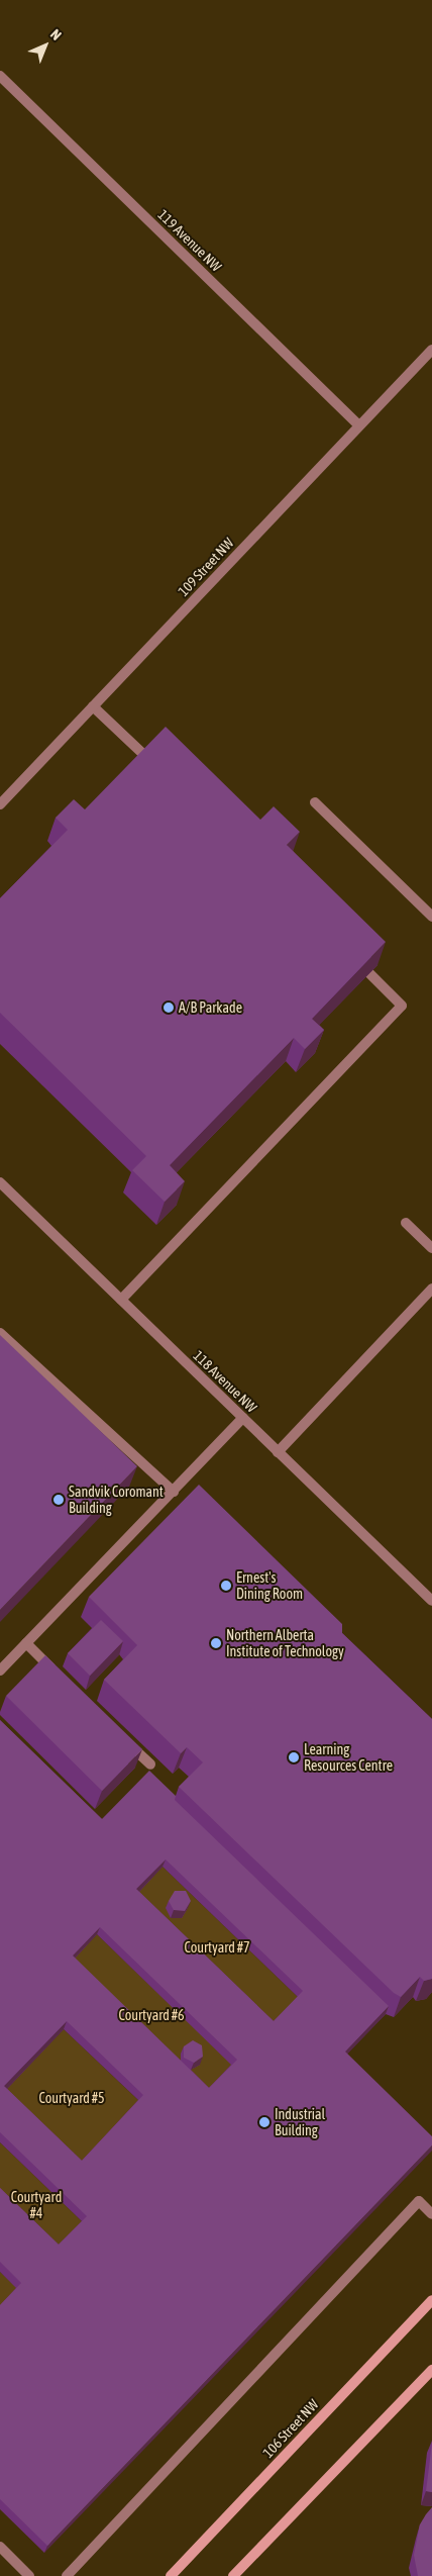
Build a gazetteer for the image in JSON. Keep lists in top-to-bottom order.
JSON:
{
  "streets": {
    "main road": ["106 Street NW"],
    "street": ["119 Avenue NW", "109 Street NW", "118 Avenue NW"]
  },
  "crossings": [
    ["119 Avenue NW", "109 Street NW"]
  ],
  "parks": [
    "Courtyard #7",
    "Courtyard #6",
    "Courtyard #5",
    "Courtyard #4"
  ],
  "places": [
    "A/B Parkade",
    "Sandvik Coromant Building",
    "Ernest's Dining Room",
    "Northern Alberta Institute of Technology",
    "Learning Resources Centre",
    "Industrial Building"
  ],
  "north": "top right"
}
